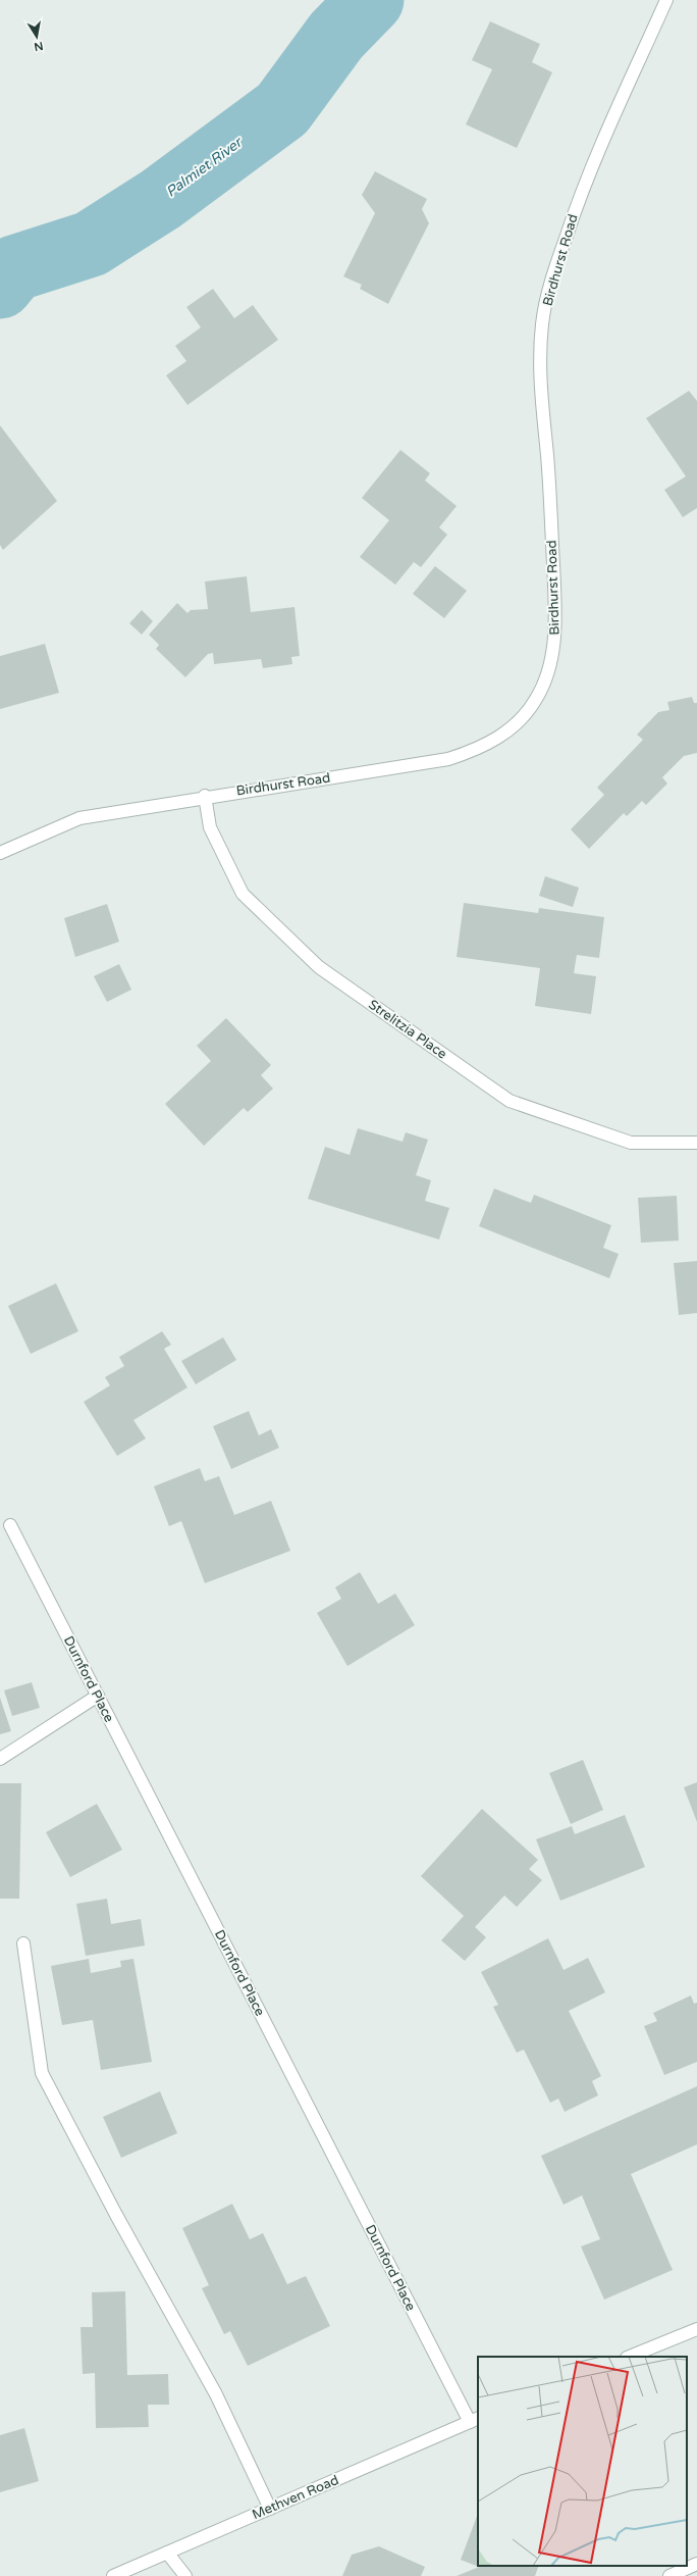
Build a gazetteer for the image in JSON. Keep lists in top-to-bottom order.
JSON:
{
  "streets": {
    "street": [
      "Birdhurst Road",
      "Strelitzia Place",
      "Durnford Place",
      "Methven Road"
    ]
  },
  "crossings": [
    ["Birdhurst Road", "Strelitzia Place"],
    ["Durnford Place", "Methven Road"]
  ],
  "water": ["Palmiet River"],
  "north": "bottom"
}
